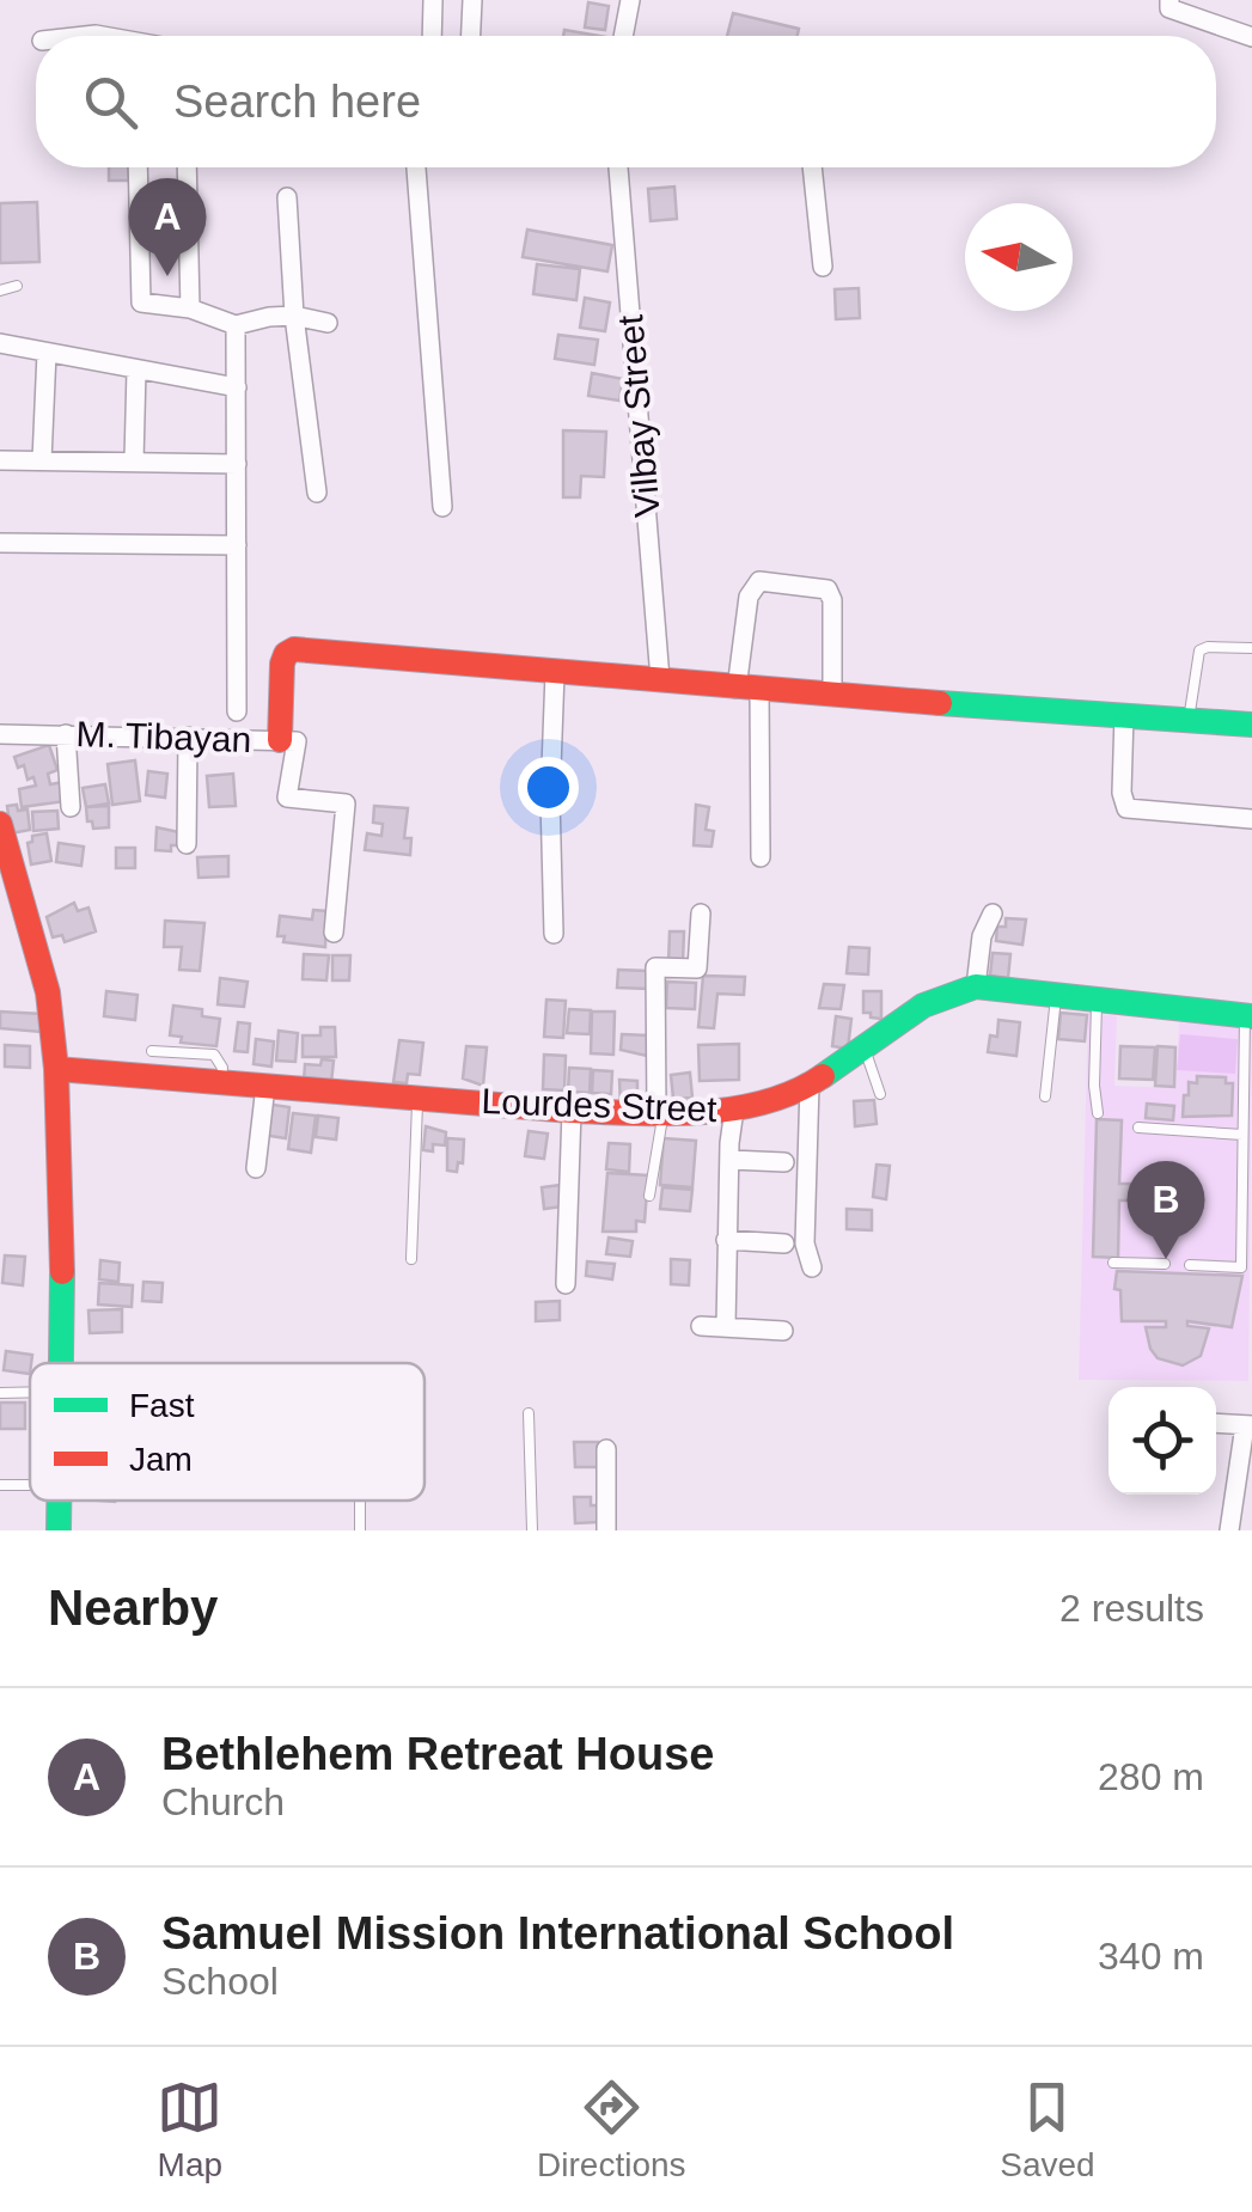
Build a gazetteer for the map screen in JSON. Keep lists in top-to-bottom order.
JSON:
{
  "streets": {
    "street": ["Vilbay Street", "M. Tibayan", "Lourdes Street"]
  },
  "legend": ["Fast", "Jam"],
  "north": "left",
  "page": {
    "search": "Search here",
    "pins": ["A", "B"],
    "heading": ["Nearby", "2 results"],
    "list": [
      {
        "mark": "A",
        "name": "Bethlehem Retreat House",
        "note": "Church",
        "value": "280 m"
      },
      {
        "mark": "B",
        "name": "Samuel Mission International School",
        "note": "School",
        "value": "340 m"
      }
    ],
    "nav": ["Map", "Directions", "Saved"]
  }
}
